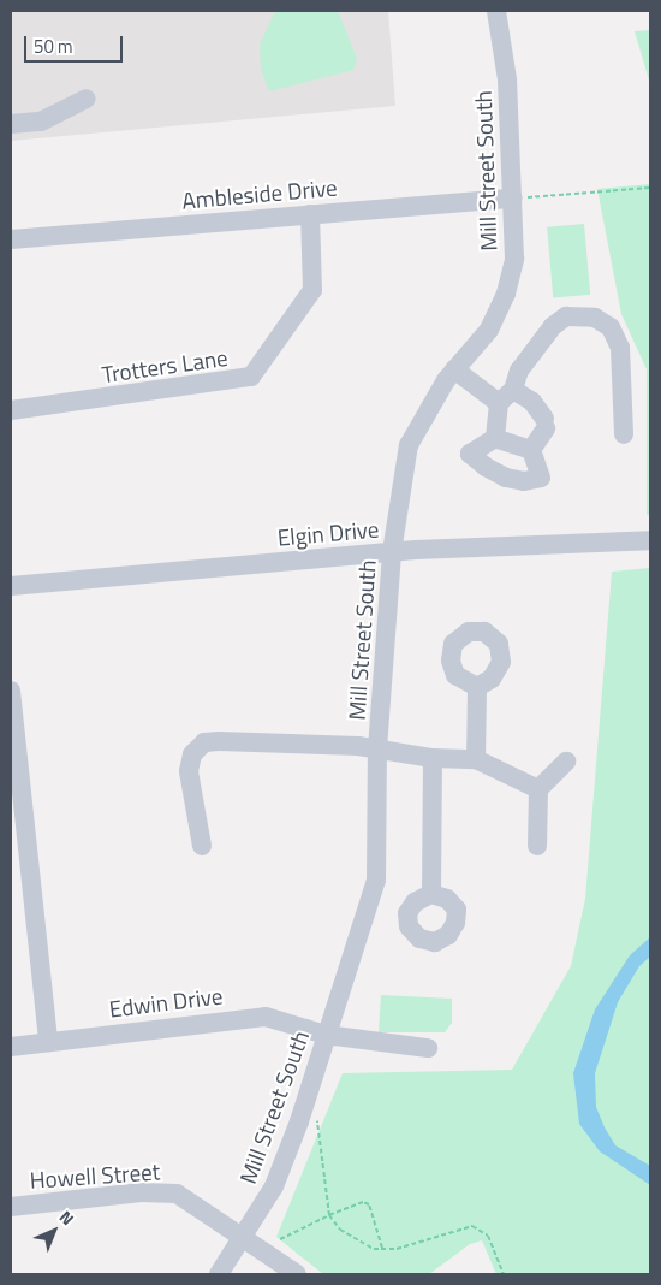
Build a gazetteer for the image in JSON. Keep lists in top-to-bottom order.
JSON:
{
  "streets": {
    "street": [
      "Mill Street South",
      "Ambleside Drive",
      "Trotters Lane",
      "Elgin Drive",
      "Edwin Drive",
      "Howell Street"
    ]
  },
  "crossings": [
    ["Mill Street South", "Ambleside Drive"],
    ["Mill Street South", "Elgin Drive"],
    ["Mill Street South", "Edwin Drive"],
    ["Mill Street South", "Howell Street"],
    ["Ambleside Drive", "Trotters Lane"]
  ],
  "scale_bar": "50 m",
  "north": "top right"
}
